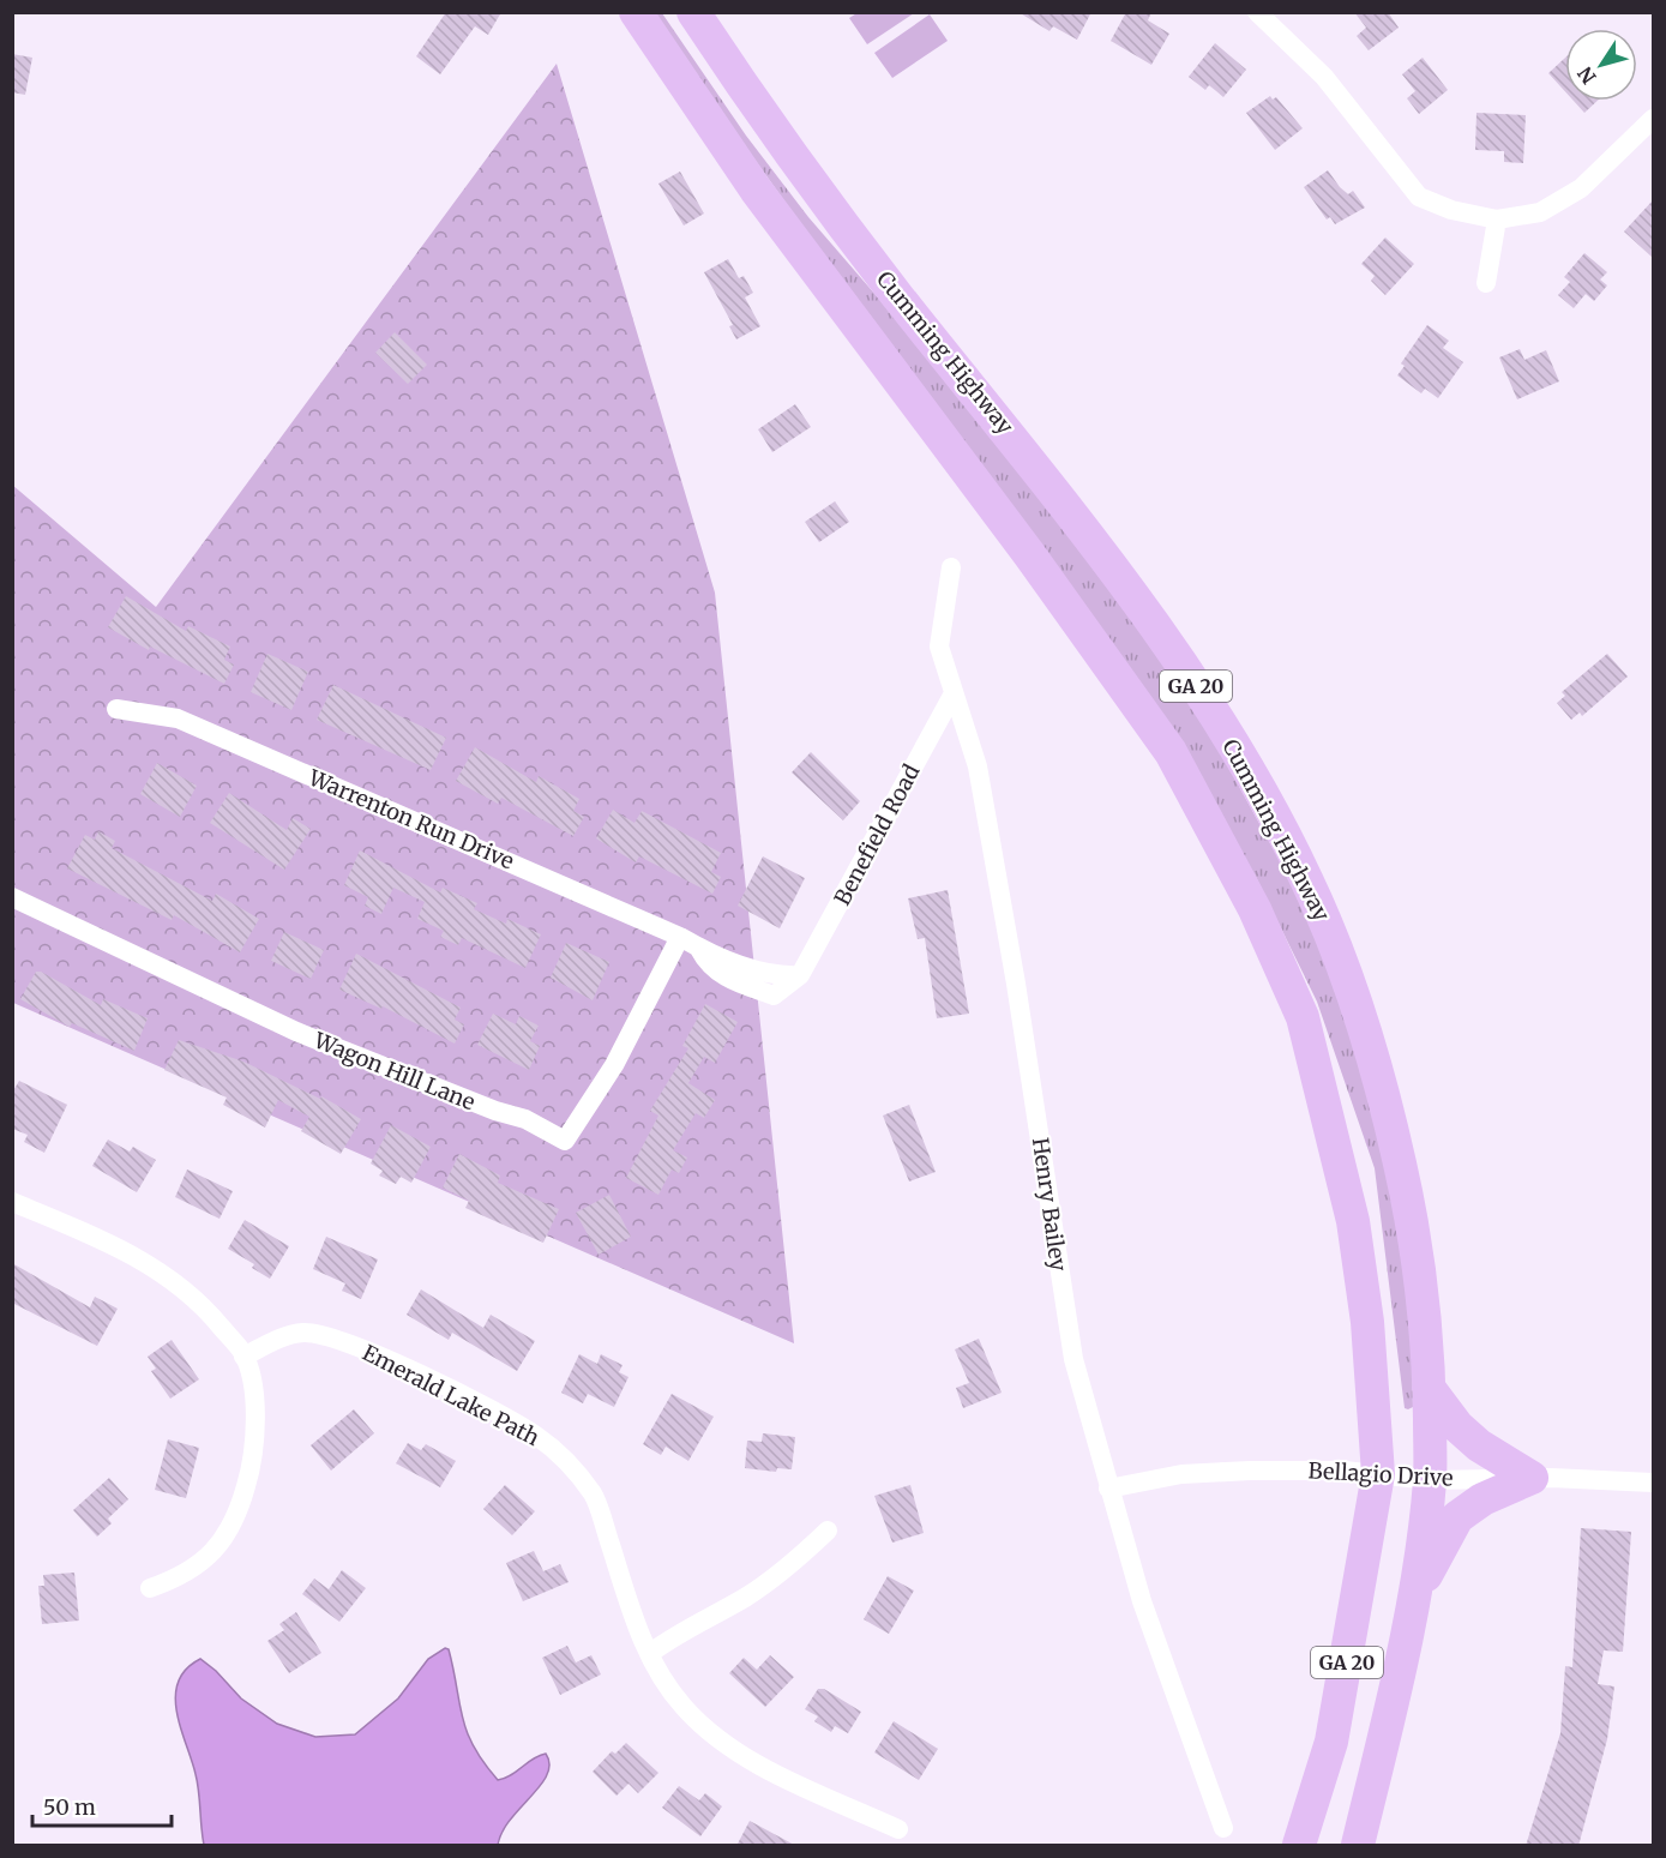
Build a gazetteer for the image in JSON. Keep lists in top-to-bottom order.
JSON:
{
  "streets": {
    "highway": ["Cumming Highway", "GA 20"],
    "street": [
      "Warrenton Run Drive",
      "Benefield Road",
      "Wagon Hill Lane",
      "Henry Bailey",
      "Emerald Lake Path",
      "Bellagio Drive"
    ]
  },
  "crossings": [
    ["Cumming Highway", "Bellagio Drive"],
    ["GA 20", "Bellagio Drive"],
    ["Warrenton Run Drive", "Benefield Road"],
    ["Warrenton Run Drive", "Wagon Hill Lane"],
    ["Benefield Road", "Henry Bailey"],
    ["Henry Bailey", "Bellagio Drive"]
  ],
  "scale_bar": "50 m",
  "north": "bottom left"
}
